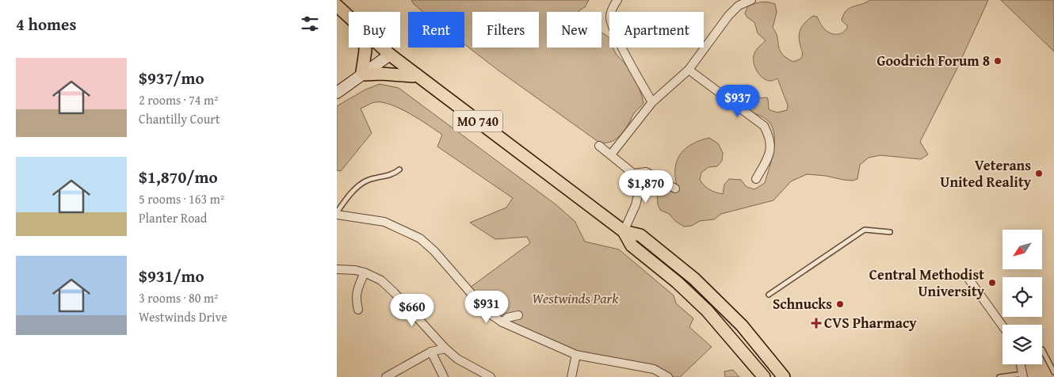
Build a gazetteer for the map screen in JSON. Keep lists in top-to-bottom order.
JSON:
{
  "streets": {
    "main road": ["MO 740"]
  },
  "parks": ["Westwinds Park"],
  "places": {
    "other": [
      "Goodrich Forum 8",
      "Veterans United Reality",
      "Central Methodist University",
      "Schnucks"
    ],
    "health": ["CVS Pharmacy"]
  },
  "north": "bottom left",
  "page": {
    "heading": "4 homes",
    "chip": [
      "Buy",
      "Rent",
      "Filters",
      "New",
      "Apartment"
    ],
    "list": [
      {
        "name": "$937/mo",
        "note": "2 rooms · 74 m² · Chantilly Court"
      },
      {
        "name": "$1,870/mo",
        "note": "5 rooms · 163 m² · Planter Road"
      },
      {
        "name": "$931/mo",
        "note": "3 rooms · 80 m² · Westwinds Drive"
      }
    ],
    "price": [
      "$937",
      "$1,870",
      "$931",
      "$660"
    ]
  }
}
